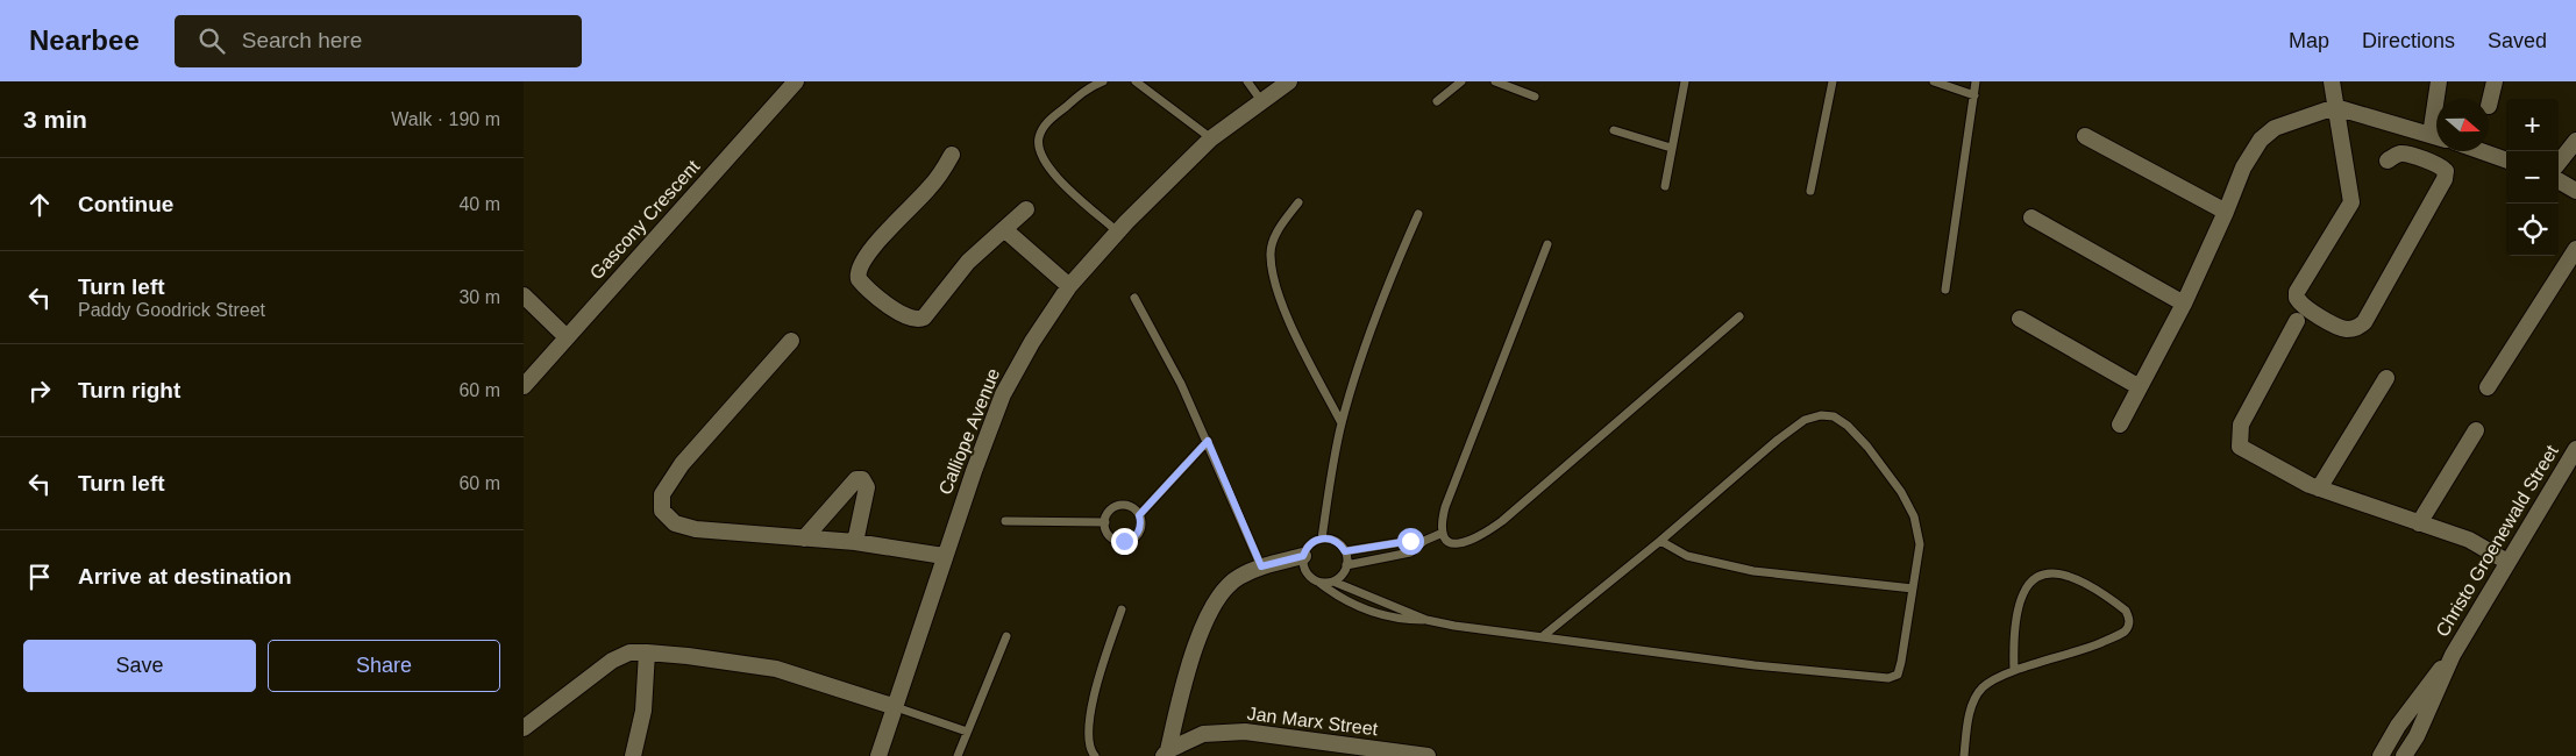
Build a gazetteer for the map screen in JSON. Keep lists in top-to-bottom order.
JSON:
{
  "streets": {
    "street": [
      "Gascony Crescent",
      "Calliope Avenue",
      "Christo Groenewald Street",
      "Jan Marx Street"
    ]
  },
  "north": "right",
  "page": {
    "header": "Nearbee",
    "search": "Search here",
    "nav": ["Map", "Directions", "Saved"],
    "heading": ["3 min", "Walk · 190 m"],
    "map_buttons": ["+", "−"],
    "list": [
      ["Continue", "40 m"],
      ["Turn left", "Paddy Goodrick Street", "30 m"],
      ["Turn right", "60 m"],
      ["Turn left", "60 m"],
      "Arrive at destination"
    ],
    "buttons": ["Save", "Share"]
  }
}
